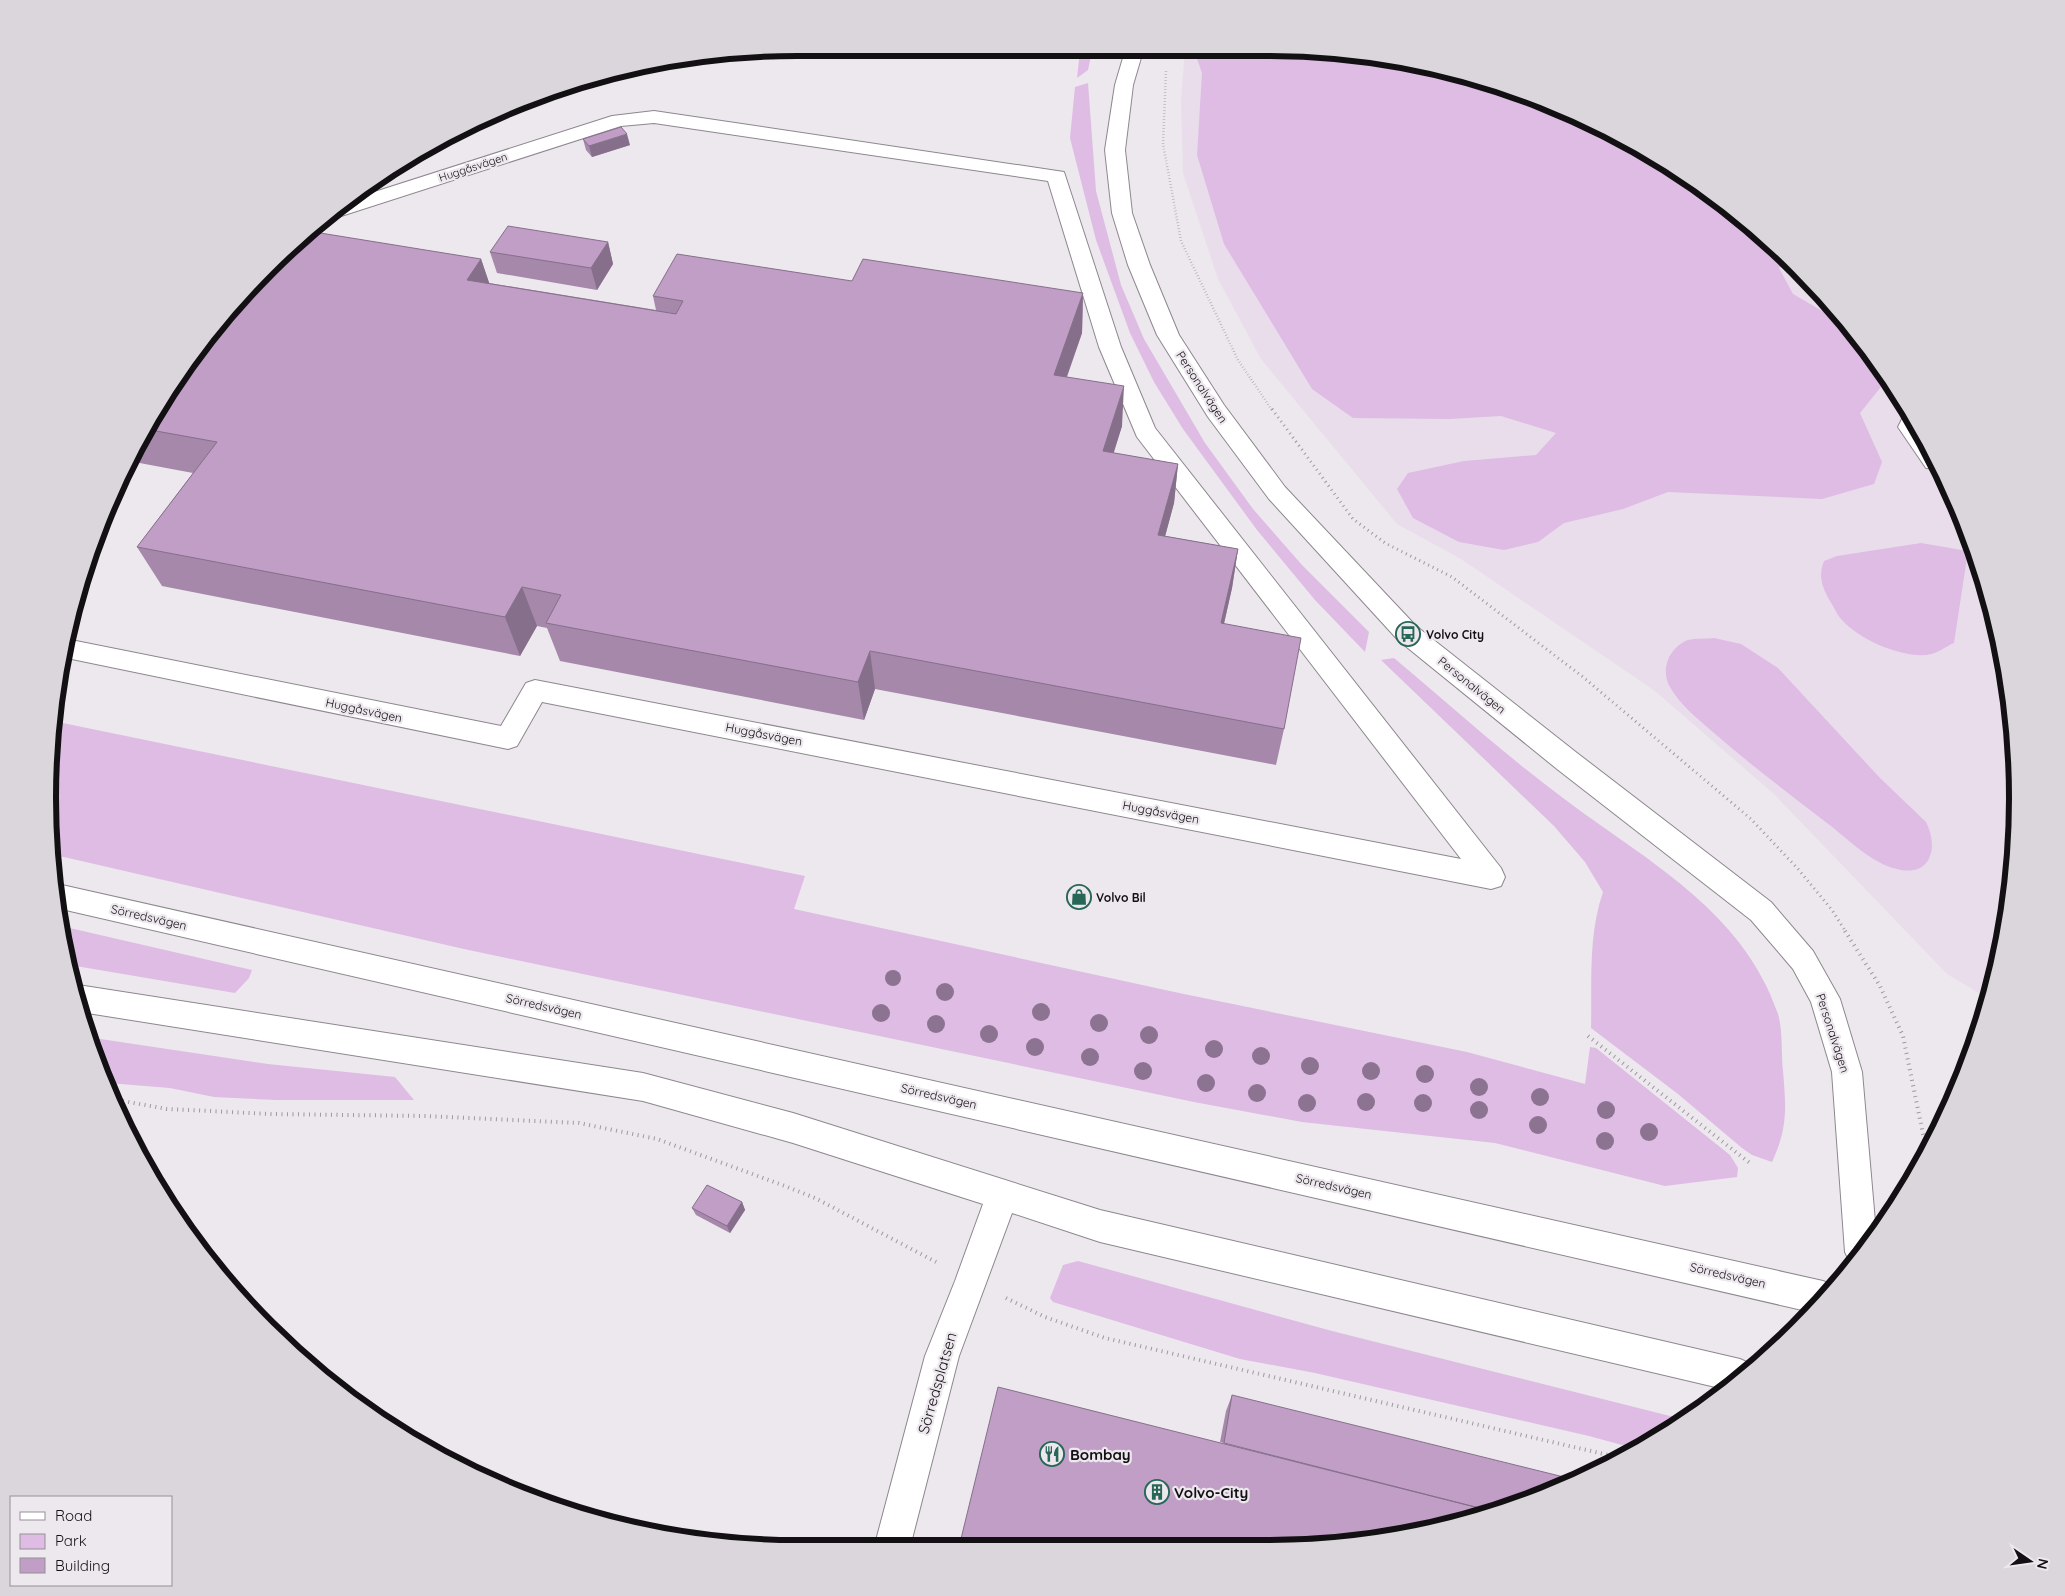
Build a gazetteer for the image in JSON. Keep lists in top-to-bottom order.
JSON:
{
  "streets": {
    "street": [
      "Huggåsvägen",
      "Personalvägen",
      "Sörredsvägen",
      "Sörredsplatsen"
    ]
  },
  "places": {
    "bus stop": ["Volvo City"],
    "shop": ["Volvo Bil"],
    "restaurant": ["Bombay"],
    "building": ["Volvo-City"]
  },
  "legend": ["Road", "Park", "Building"],
  "north": "right"
}
